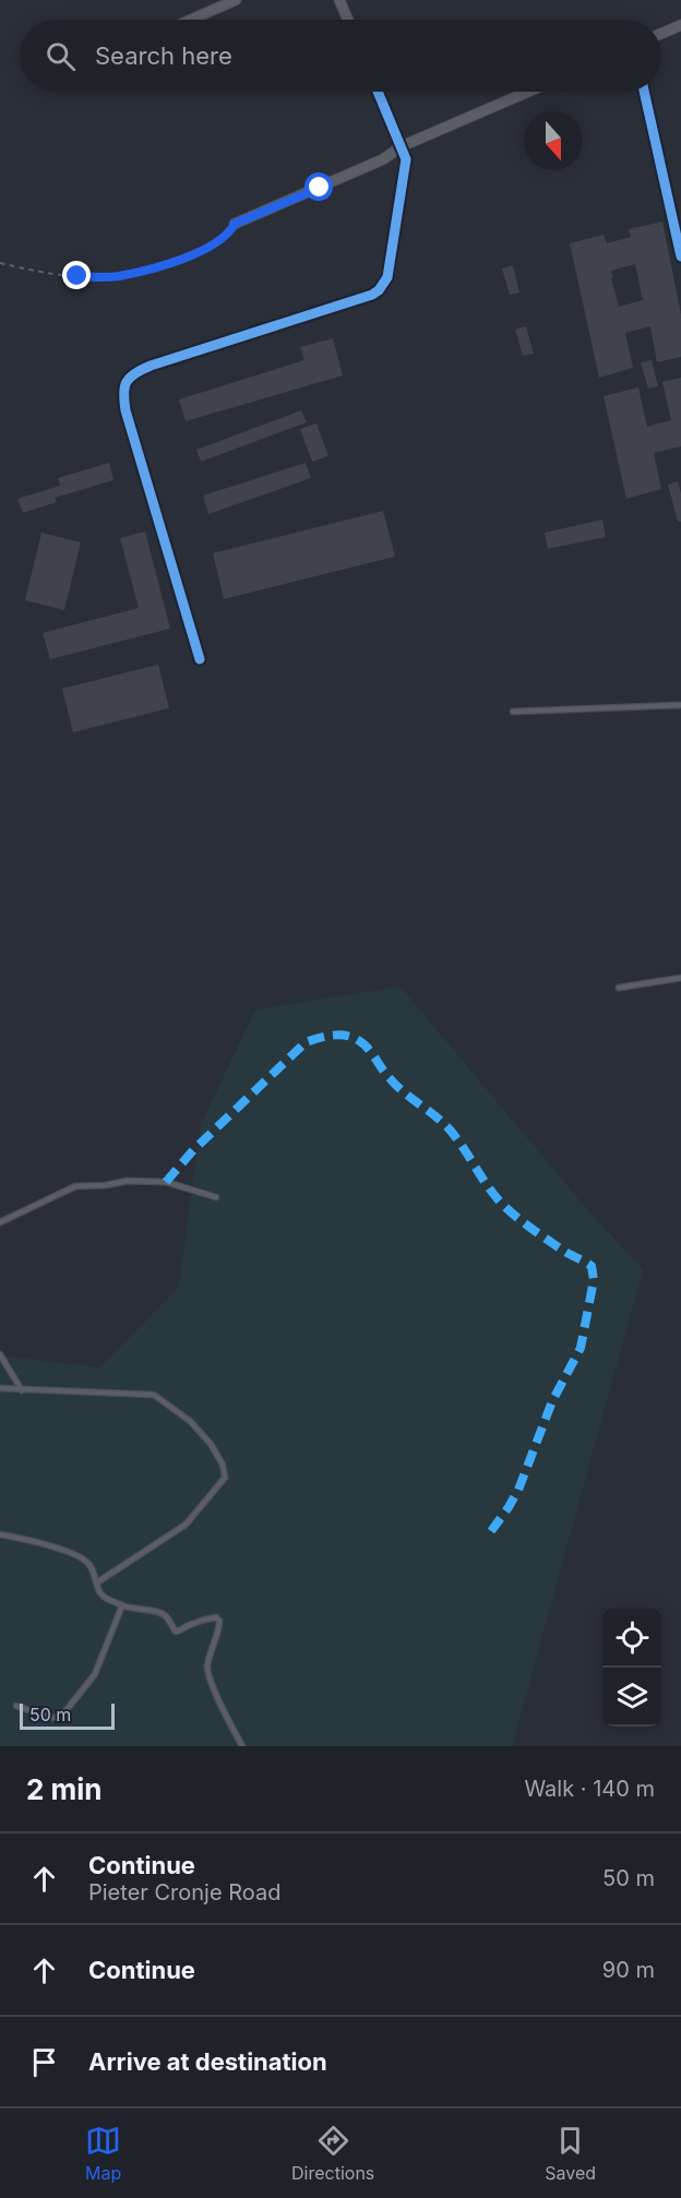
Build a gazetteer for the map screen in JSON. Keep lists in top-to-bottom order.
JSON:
{
  "scale_bar": "50 m",
  "north": "bottom",
  "page": {
    "search": "Search here",
    "scale": "50 m",
    "heading": ["2 min", "Walk · 140 m"],
    "list": [
      ["Continue", "Pieter Cronje Road", "50 m"],
      ["Continue", "90 m"],
      "Arrive at destination"
    ],
    "nav": ["Map", "Directions", "Saved"]
  }
}
